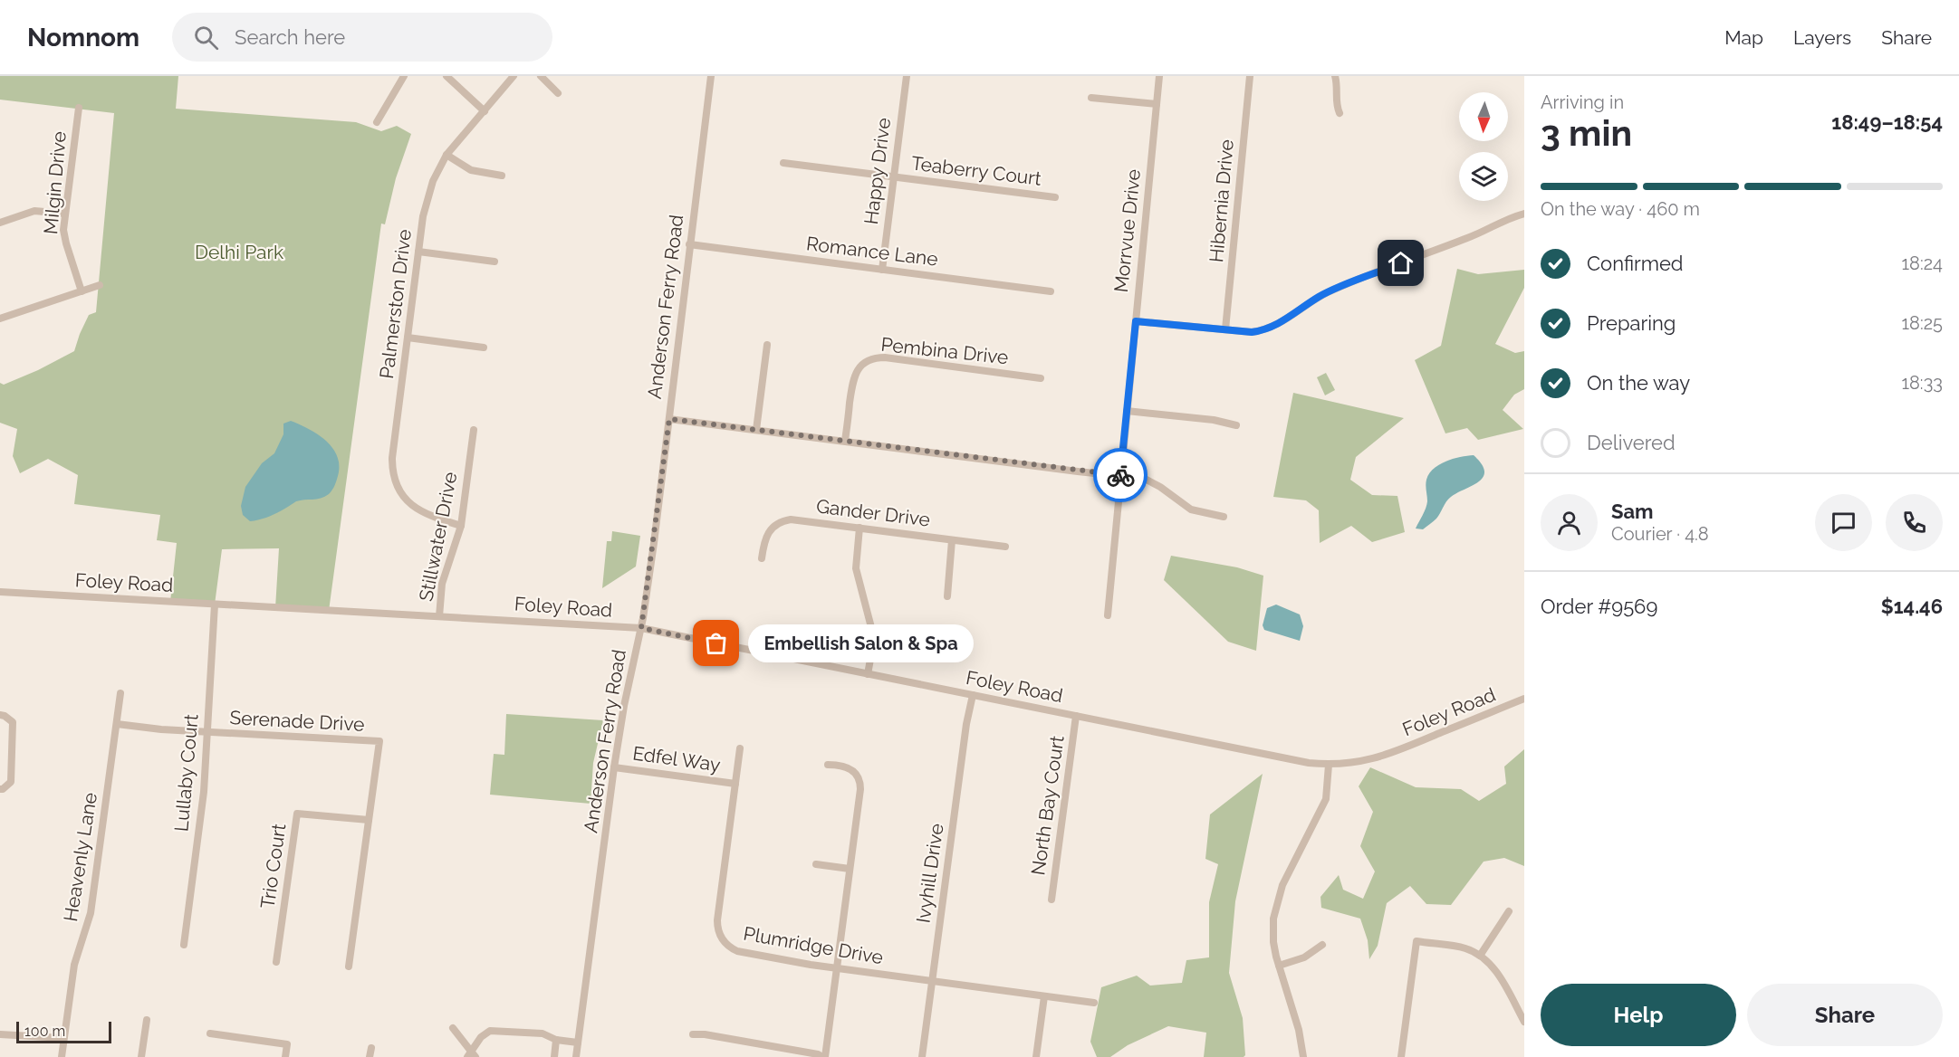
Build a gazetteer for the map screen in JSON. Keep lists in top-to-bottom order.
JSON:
{
  "streets": {
    "street": [
      "Happy Drive",
      "Teaberry Court",
      "Milgin Drive",
      "Hibernia Drive",
      "Morrvue Drive",
      "Romance Lane",
      "Palmerston Drive",
      "Anderson Ferry Road",
      "Pembina Drive",
      "Gander Drive",
      "Stillwater Drive",
      "Foley Road",
      "Serenade Drive",
      "Edfel Way",
      "Lullaby Court",
      "North Bay Court",
      "Heavenly Lane",
      "Trio Court",
      "Ivyhill Drive",
      "Plumridge Drive"
    ]
  },
  "crossings": [
    ["Happy Drive", "Teaberry Court"],
    ["Happy Drive", "Romance Lane"],
    ["Romance Lane", "Anderson Ferry Road"],
    ["Palmerston Drive", "Stillwater Drive"],
    ["Anderson Ferry Road", "Foley Road"],
    ["Anderson Ferry Road", "Edfel Way"],
    ["Stillwater Drive", "Foley Road"],
    ["Foley Road", "Lullaby Court"],
    ["Foley Road", "North Bay Court"],
    ["Foley Road", "Ivyhill Drive"],
    ["Serenade Drive", "Lullaby Court"],
    ["Serenade Drive", "Heavenly Lane"],
    ["Serenade Drive", "Trio Court"],
    ["Edfel Way", "Plumridge Drive"],
    ["Ivyhill Drive", "Plumridge Drive"]
  ],
  "parks": ["Delhi Park"],
  "places": ["Embellish Salon & Spa"],
  "scale_bar": "100 m",
  "north": "bottom",
  "page": {
    "header": "Nomnom",
    "search": "Search here",
    "nav": ["Map", "Layers", "Share"],
    "heading": ["3 min", "Arriving in", "18:49–18:54"],
    "panel": [
      "Sam",
      "Courier · 4.8",
      "Order #9569",
      "$14.46"
    ],
    "bar": "On the way · 460 m",
    "list": [
      ["Confirmed", "18:24"],
      ["Preparing", "18:25"],
      ["On the way", "18:33"],
      "Delivered"
    ],
    "bubble": "Embellish Salon & Spa",
    "buttons": ["Help", "Share"],
    "scale": "100 m"
  }
}
